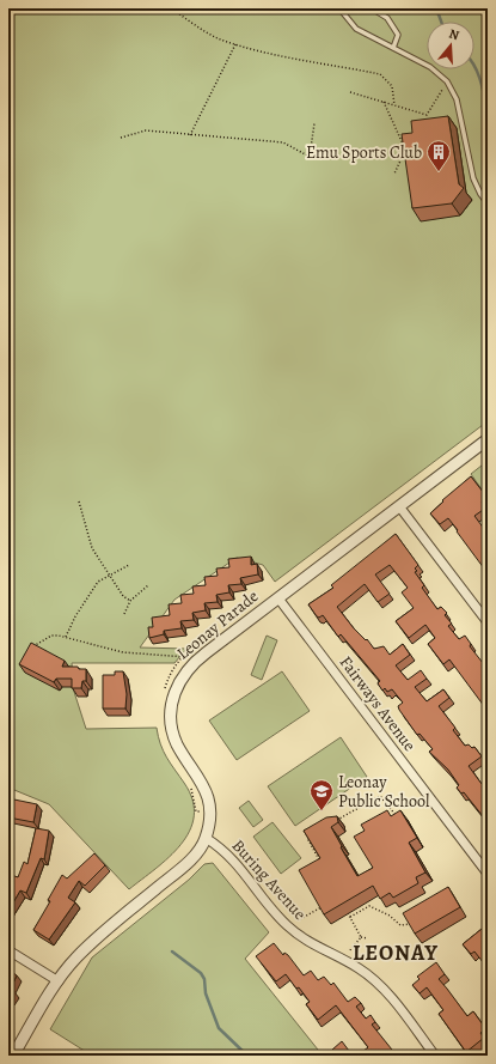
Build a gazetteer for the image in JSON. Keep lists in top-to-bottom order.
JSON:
{
  "streets": {
    "street": ["Leonay Parade", "Fairways Avenue", "Buring Avenue"]
  },
  "crossings": [
    ["Leonay Parade", "Fairways Avenue"],
    ["Leonay Parade", "Buring Avenue"]
  ],
  "districts": ["LEONAY"],
  "places": {
    "building": ["Emu Sports Club"],
    "school or university": ["Leonay Public School"]
  },
  "north": "top"
}
